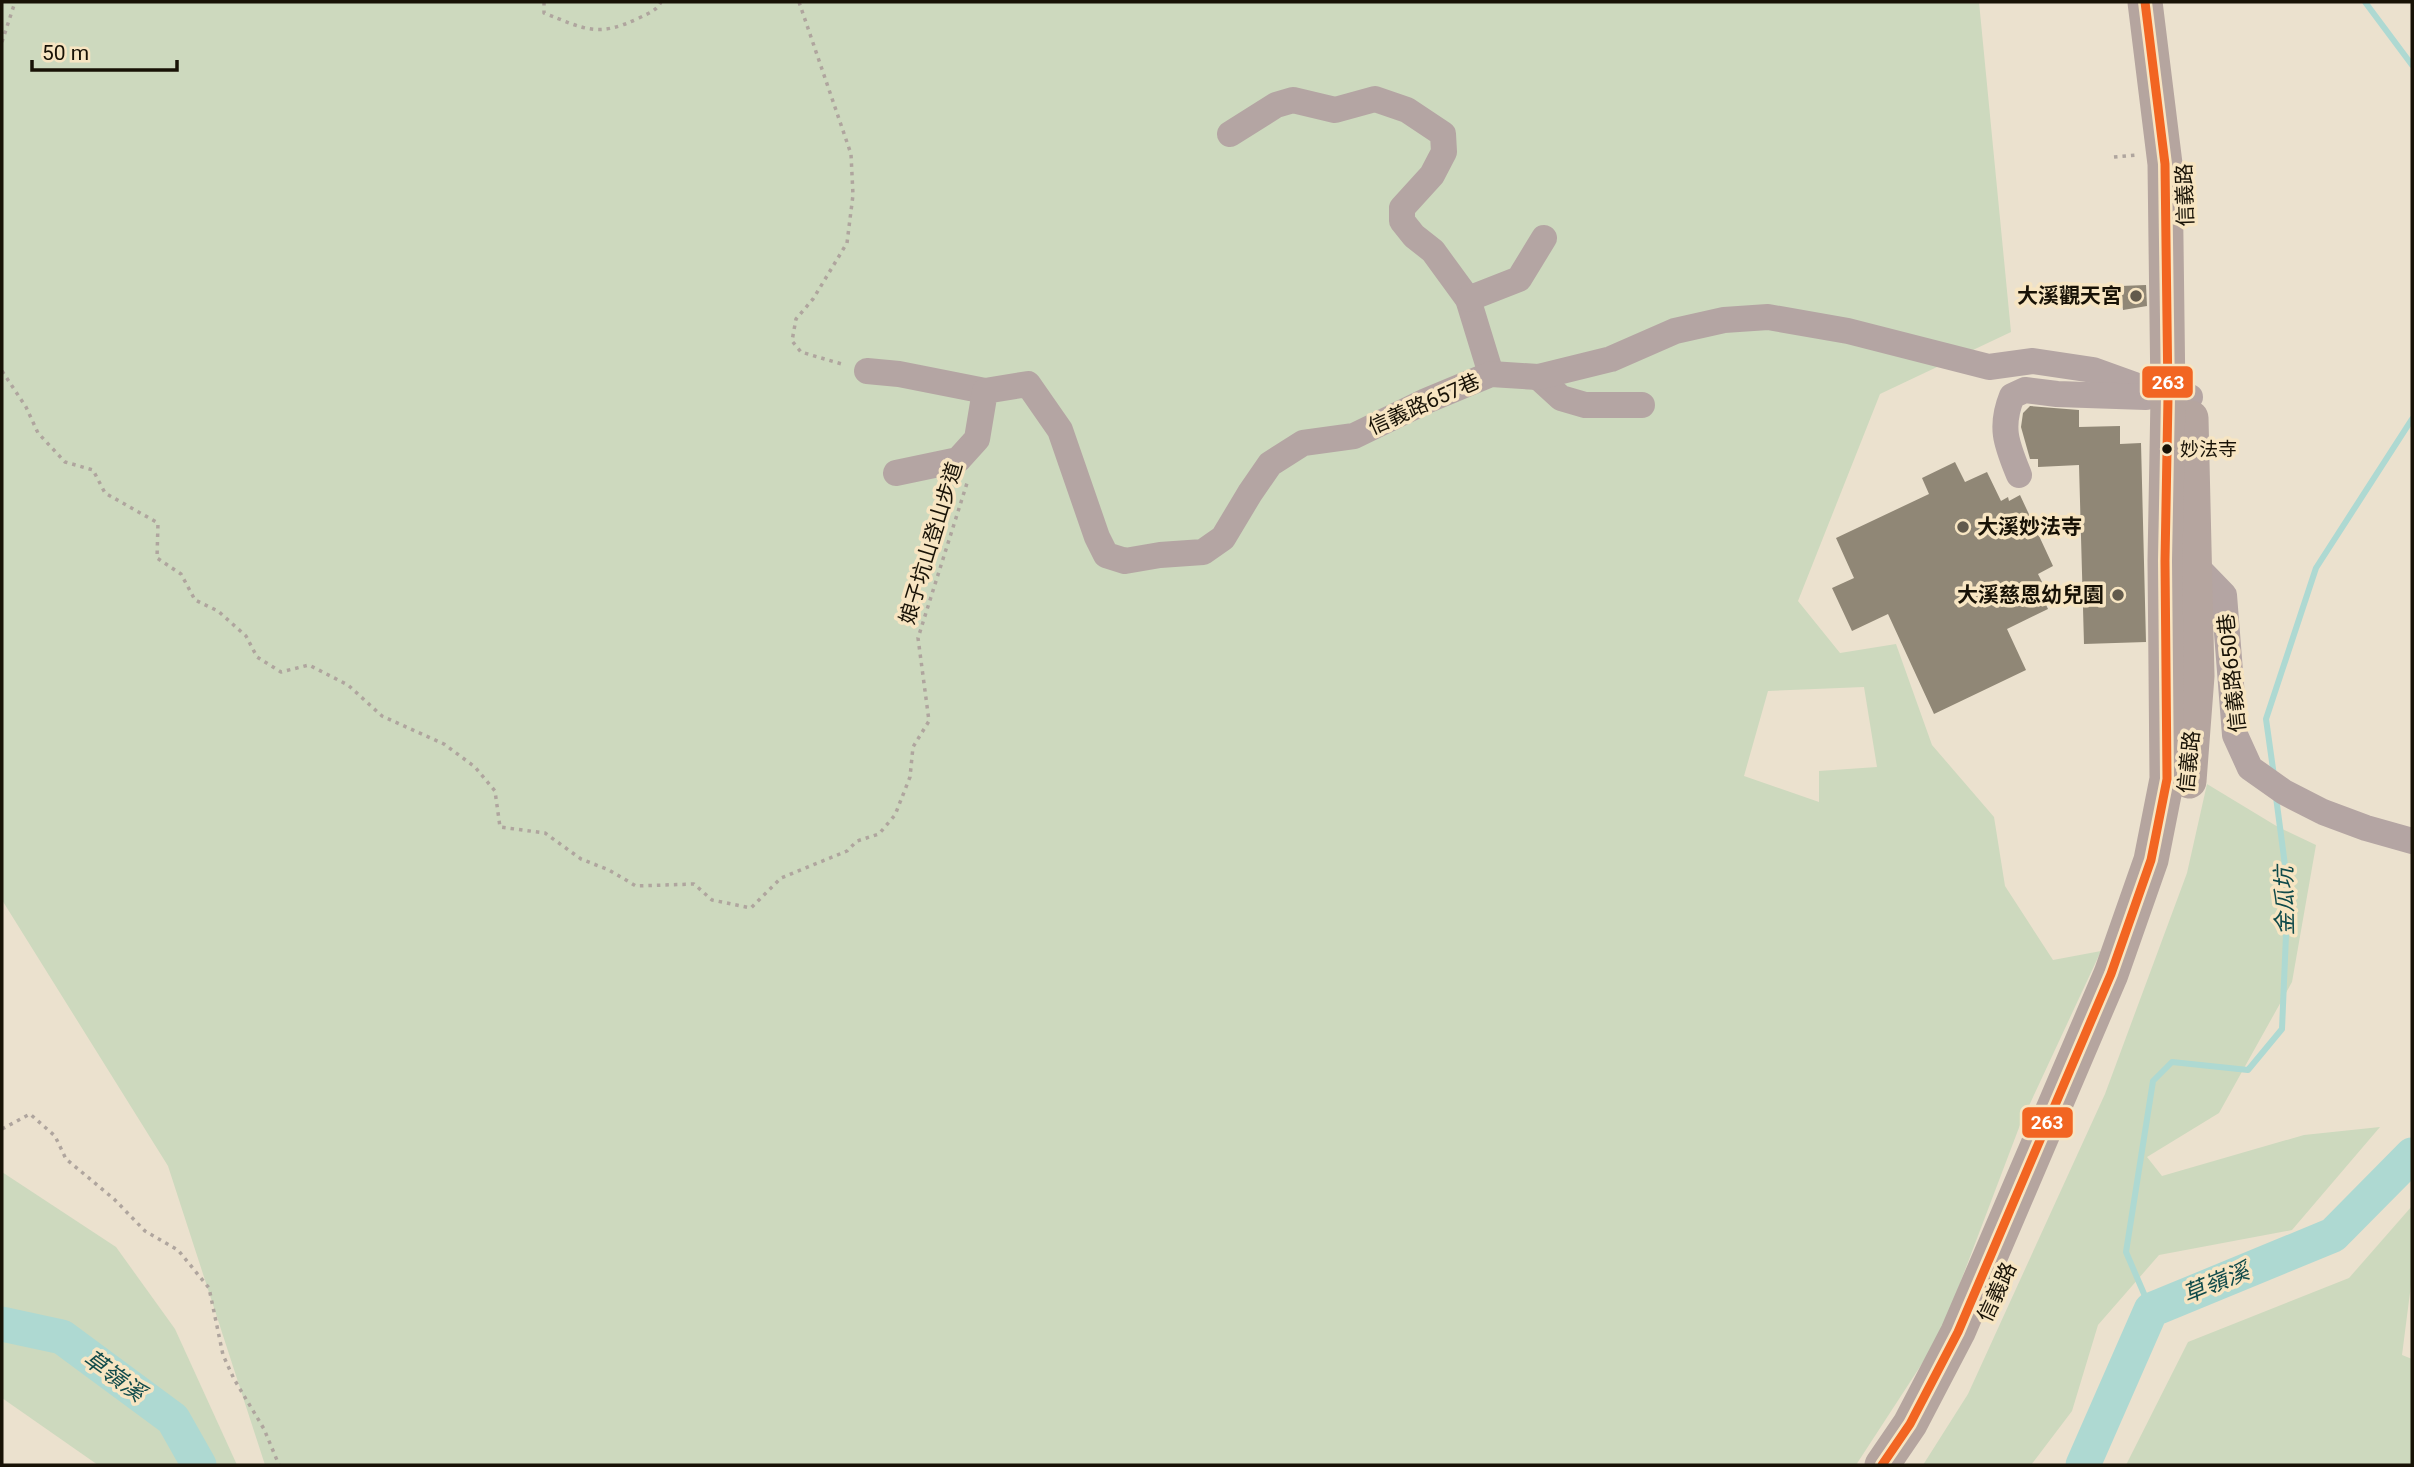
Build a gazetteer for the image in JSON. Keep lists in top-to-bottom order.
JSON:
{
  "streets": {
    "main road": ["信義路"],
    "street": ["信義路657巷", "信義路650巷"],
    "path": ["娘子坑山登山步道"]
  },
  "crossings": [
    ["信義路", "信義路657巷"],
    ["信義路", "信義路650巷"]
  ],
  "water": ["金瓜坑", "草嶺溪"],
  "places": [
    "大溪觀天宮",
    "妙法寺",
    "大溪妙法寺",
    "大溪慈恩幼兒園"
  ],
  "lines": ["transit line 263"],
  "scale_bar": "50 m"
}
